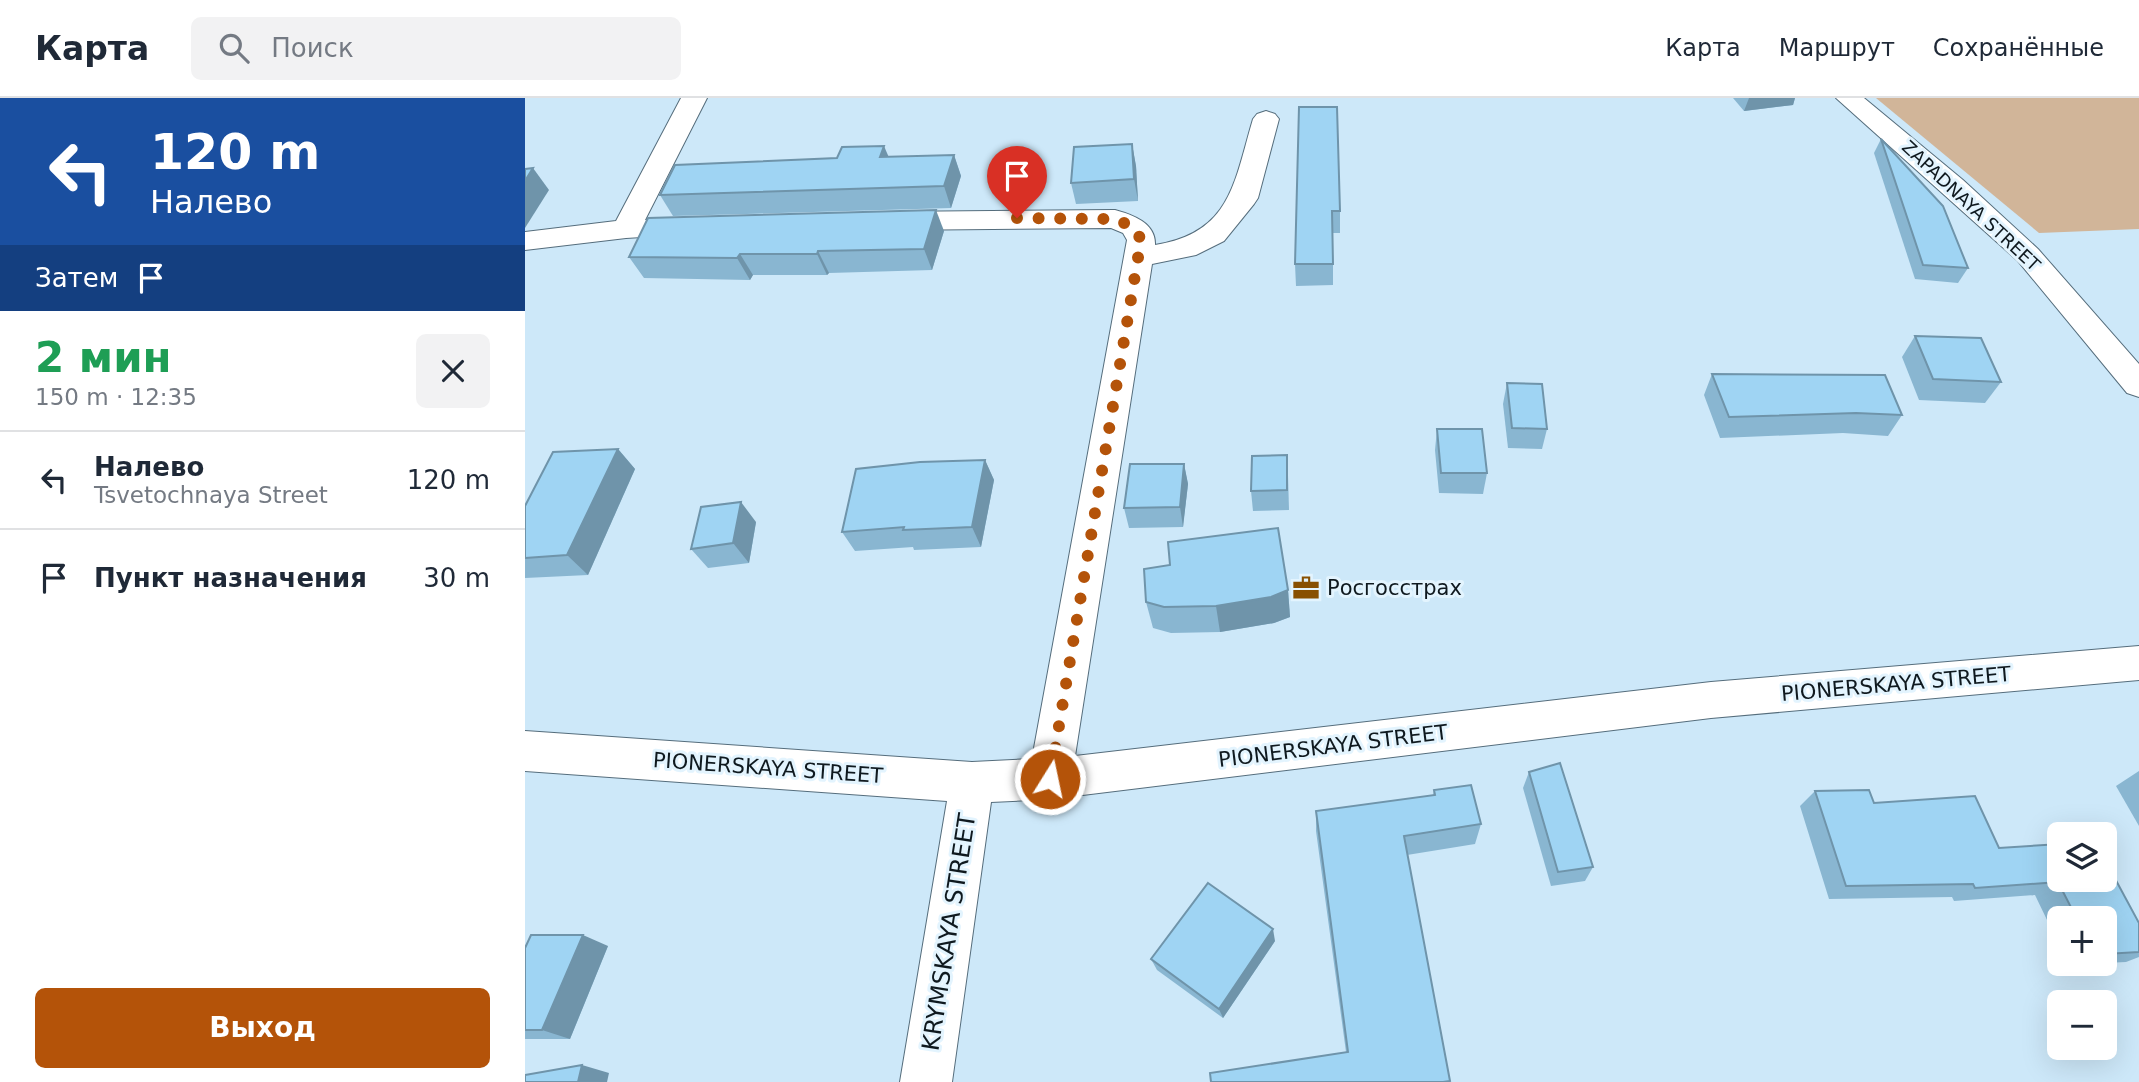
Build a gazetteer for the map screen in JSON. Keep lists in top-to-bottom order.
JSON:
{
  "streets": {
    "street": ["ZAPADNAYA STREET", "PIONERSKAYA STREET", "KRYMSKAYA STREET"]
  },
  "crossings": [
    ["PIONERSKAYA STREET", "KRYMSKAYA STREET"]
  ],
  "places": {
    "office": ["Росгосстрах"]
  },
  "page": {
    "header": "Карта",
    "search": "Поиск",
    "nav": ["Карта", "Маршрут", "Сохранённые"],
    "turn": ["120 m", "Налево"],
    "then": "Затем",
    "heading": ["2 мин", "150 m · 12:35"],
    "list": [
      {
        "name": "Налево",
        "note": "Tsvetochnaya Street",
        "value": "120 m"
      },
      {
        "name": "Пункт назначения",
        "value": "30 m"
      }
    ],
    "map_buttons": ["+", "−"],
    "buttons": "Выход"
  }
}
